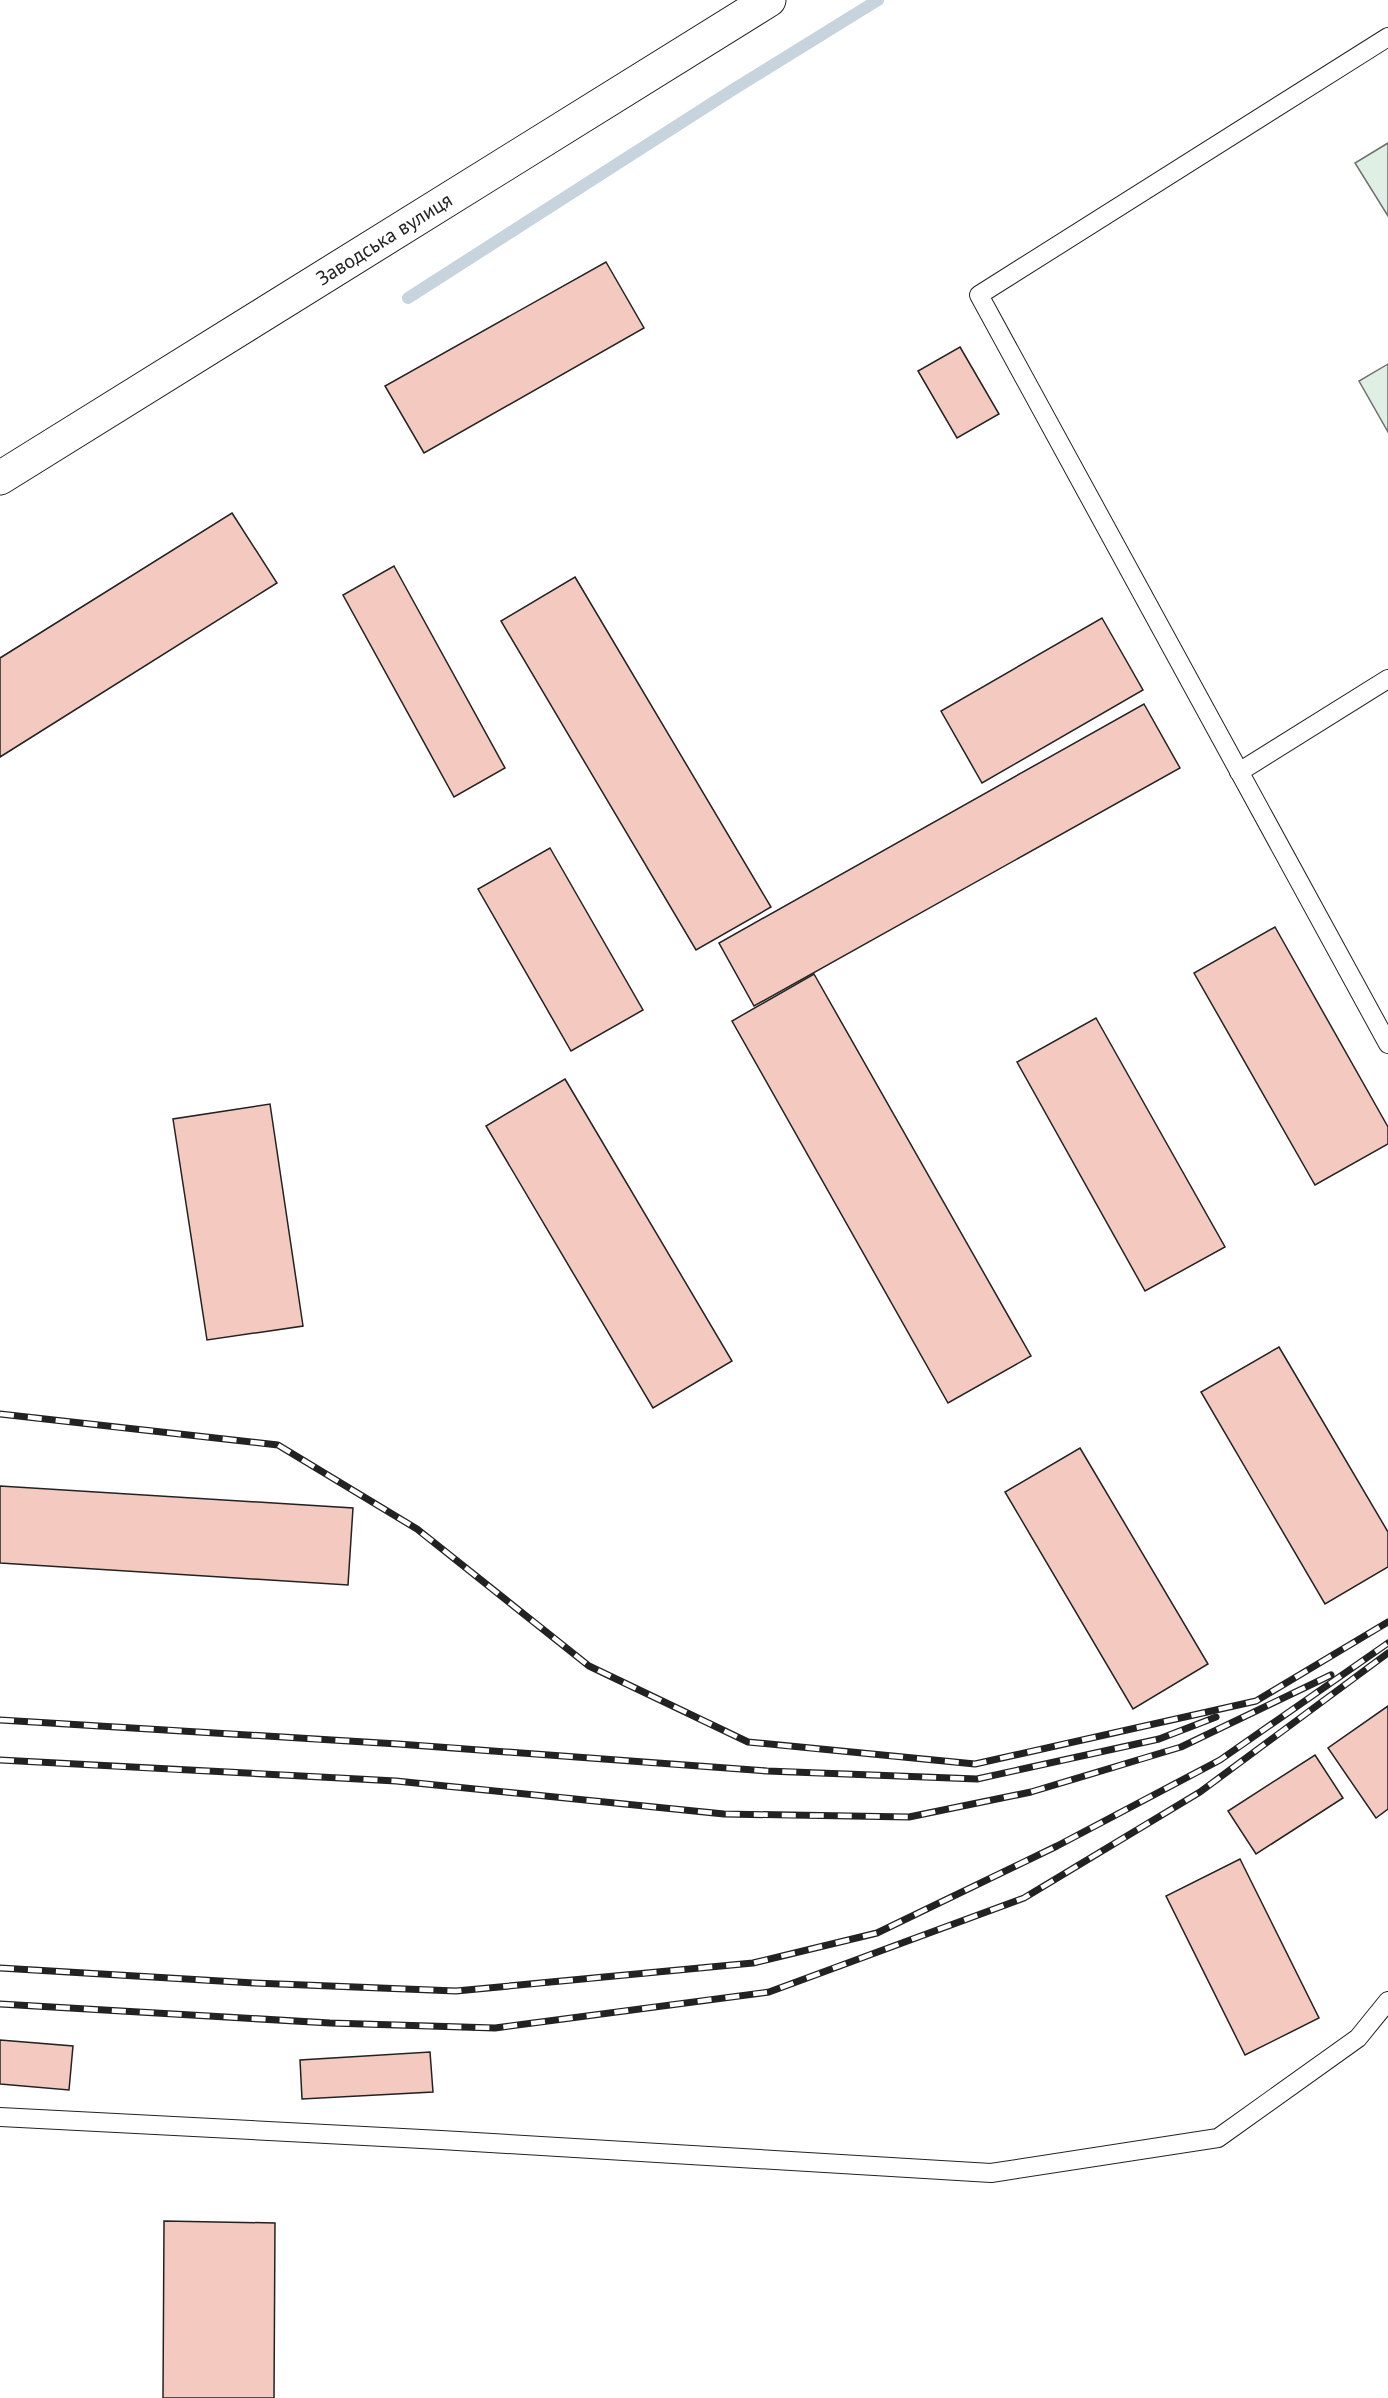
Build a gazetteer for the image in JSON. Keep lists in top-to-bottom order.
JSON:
{
  "streets": {
    "street": ["Заводська вулиця"]
  }
}
